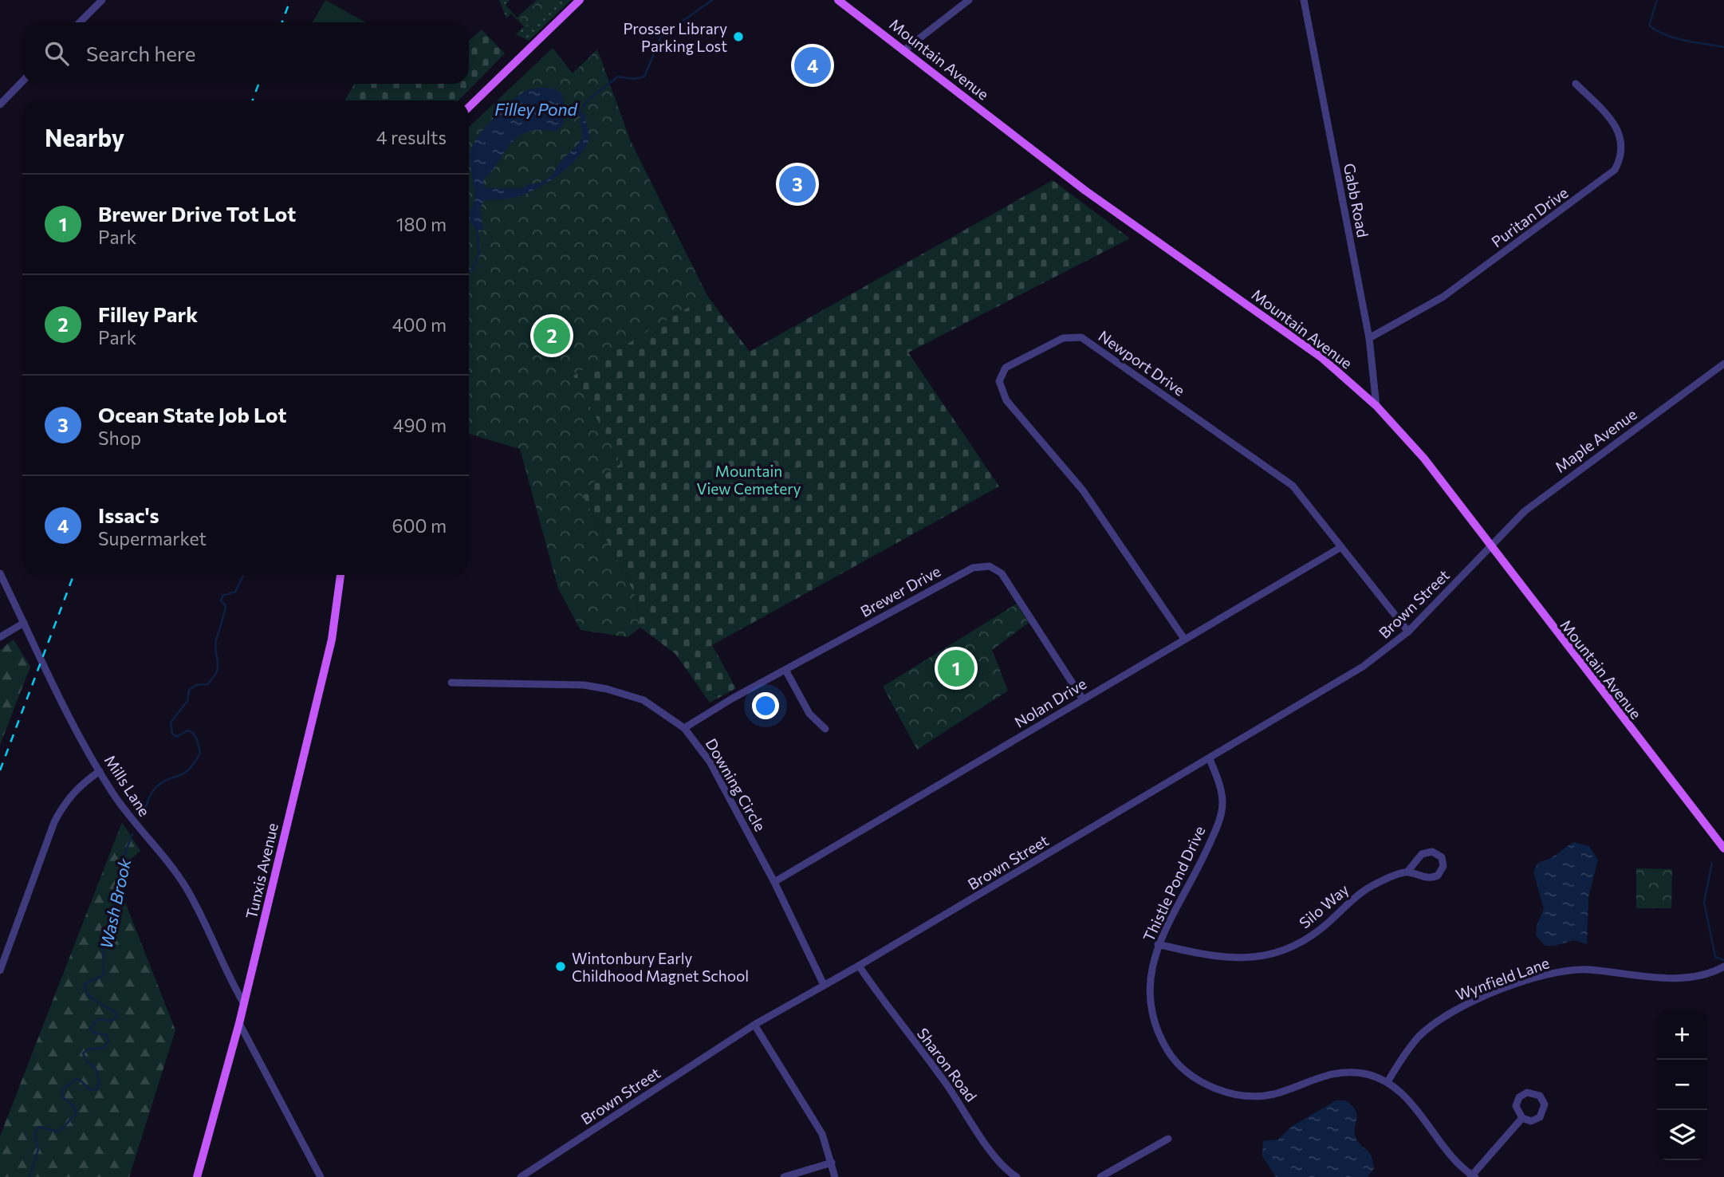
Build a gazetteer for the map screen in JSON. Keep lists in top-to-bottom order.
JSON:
{
  "streets": {
    "main road": ["Mountain Avenue", "Tunxis Avenue"],
    "street": [
      "Gabb Road",
      "Puritan Drive",
      "Newport Drive",
      "Maple Avenue",
      "Brewer Drive",
      "Brown Street",
      "Nolan Drive",
      "Downing Circle",
      "Mills Lane",
      "Thistle Pond Drive",
      "Silo Way",
      "Wynfield Lane",
      "Sharon Road"
    ]
  },
  "crossings": [
    ["Mountain Avenue", "Gabb Road"],
    ["Mountain Avenue", "Maple Avenue"],
    ["Mountain Avenue", "Brown Street"],
    ["Gabb Road", "Puritan Drive"],
    ["Newport Drive", "Brown Street"],
    ["Newport Drive", "Nolan Drive"],
    ["Maple Avenue", "Brown Street"],
    ["Brewer Drive", "Nolan Drive"],
    ["Brewer Drive", "Downing Circle"],
    ["Brown Street", "Downing Circle"],
    ["Brown Street", "Thistle Pond Drive"],
    ["Brown Street", "Sharon Road"],
    ["Nolan Drive", "Downing Circle"],
    ["Mills Lane", "Tunxis Avenue"],
    ["Thistle Pond Drive", "Silo Way"],
    ["Thistle Pond Drive", "Wynfield Lane"]
  ],
  "water": ["Filley Pond", "Wash Brook"],
  "parks": ["Mountain View Cemetery"],
  "places": ["Prosser Library Parking Lost", "Wintonbury Early Childhood Magnet School"],
  "page": {
    "search": "Search here",
    "pins": [
      "4",
      "3",
      "2",
      "1"
    ],
    "heading": ["Nearby", "4 results"],
    "list": [
      {
        "mark": "1",
        "name": "Brewer Drive Tot Lot",
        "note": "Park",
        "value": "180 m"
      },
      {
        "mark": "2",
        "name": "Filley Park",
        "note": "Park",
        "value": "400 m"
      },
      {
        "mark": "3",
        "name": "Ocean State Job Lot",
        "note": "Shop",
        "value": "490 m"
      },
      {
        "mark": "4",
        "name": "Issac's",
        "note": "Supermarket",
        "value": "600 m"
      }
    ],
    "map_buttons": ["+", "−"]
  }
}
